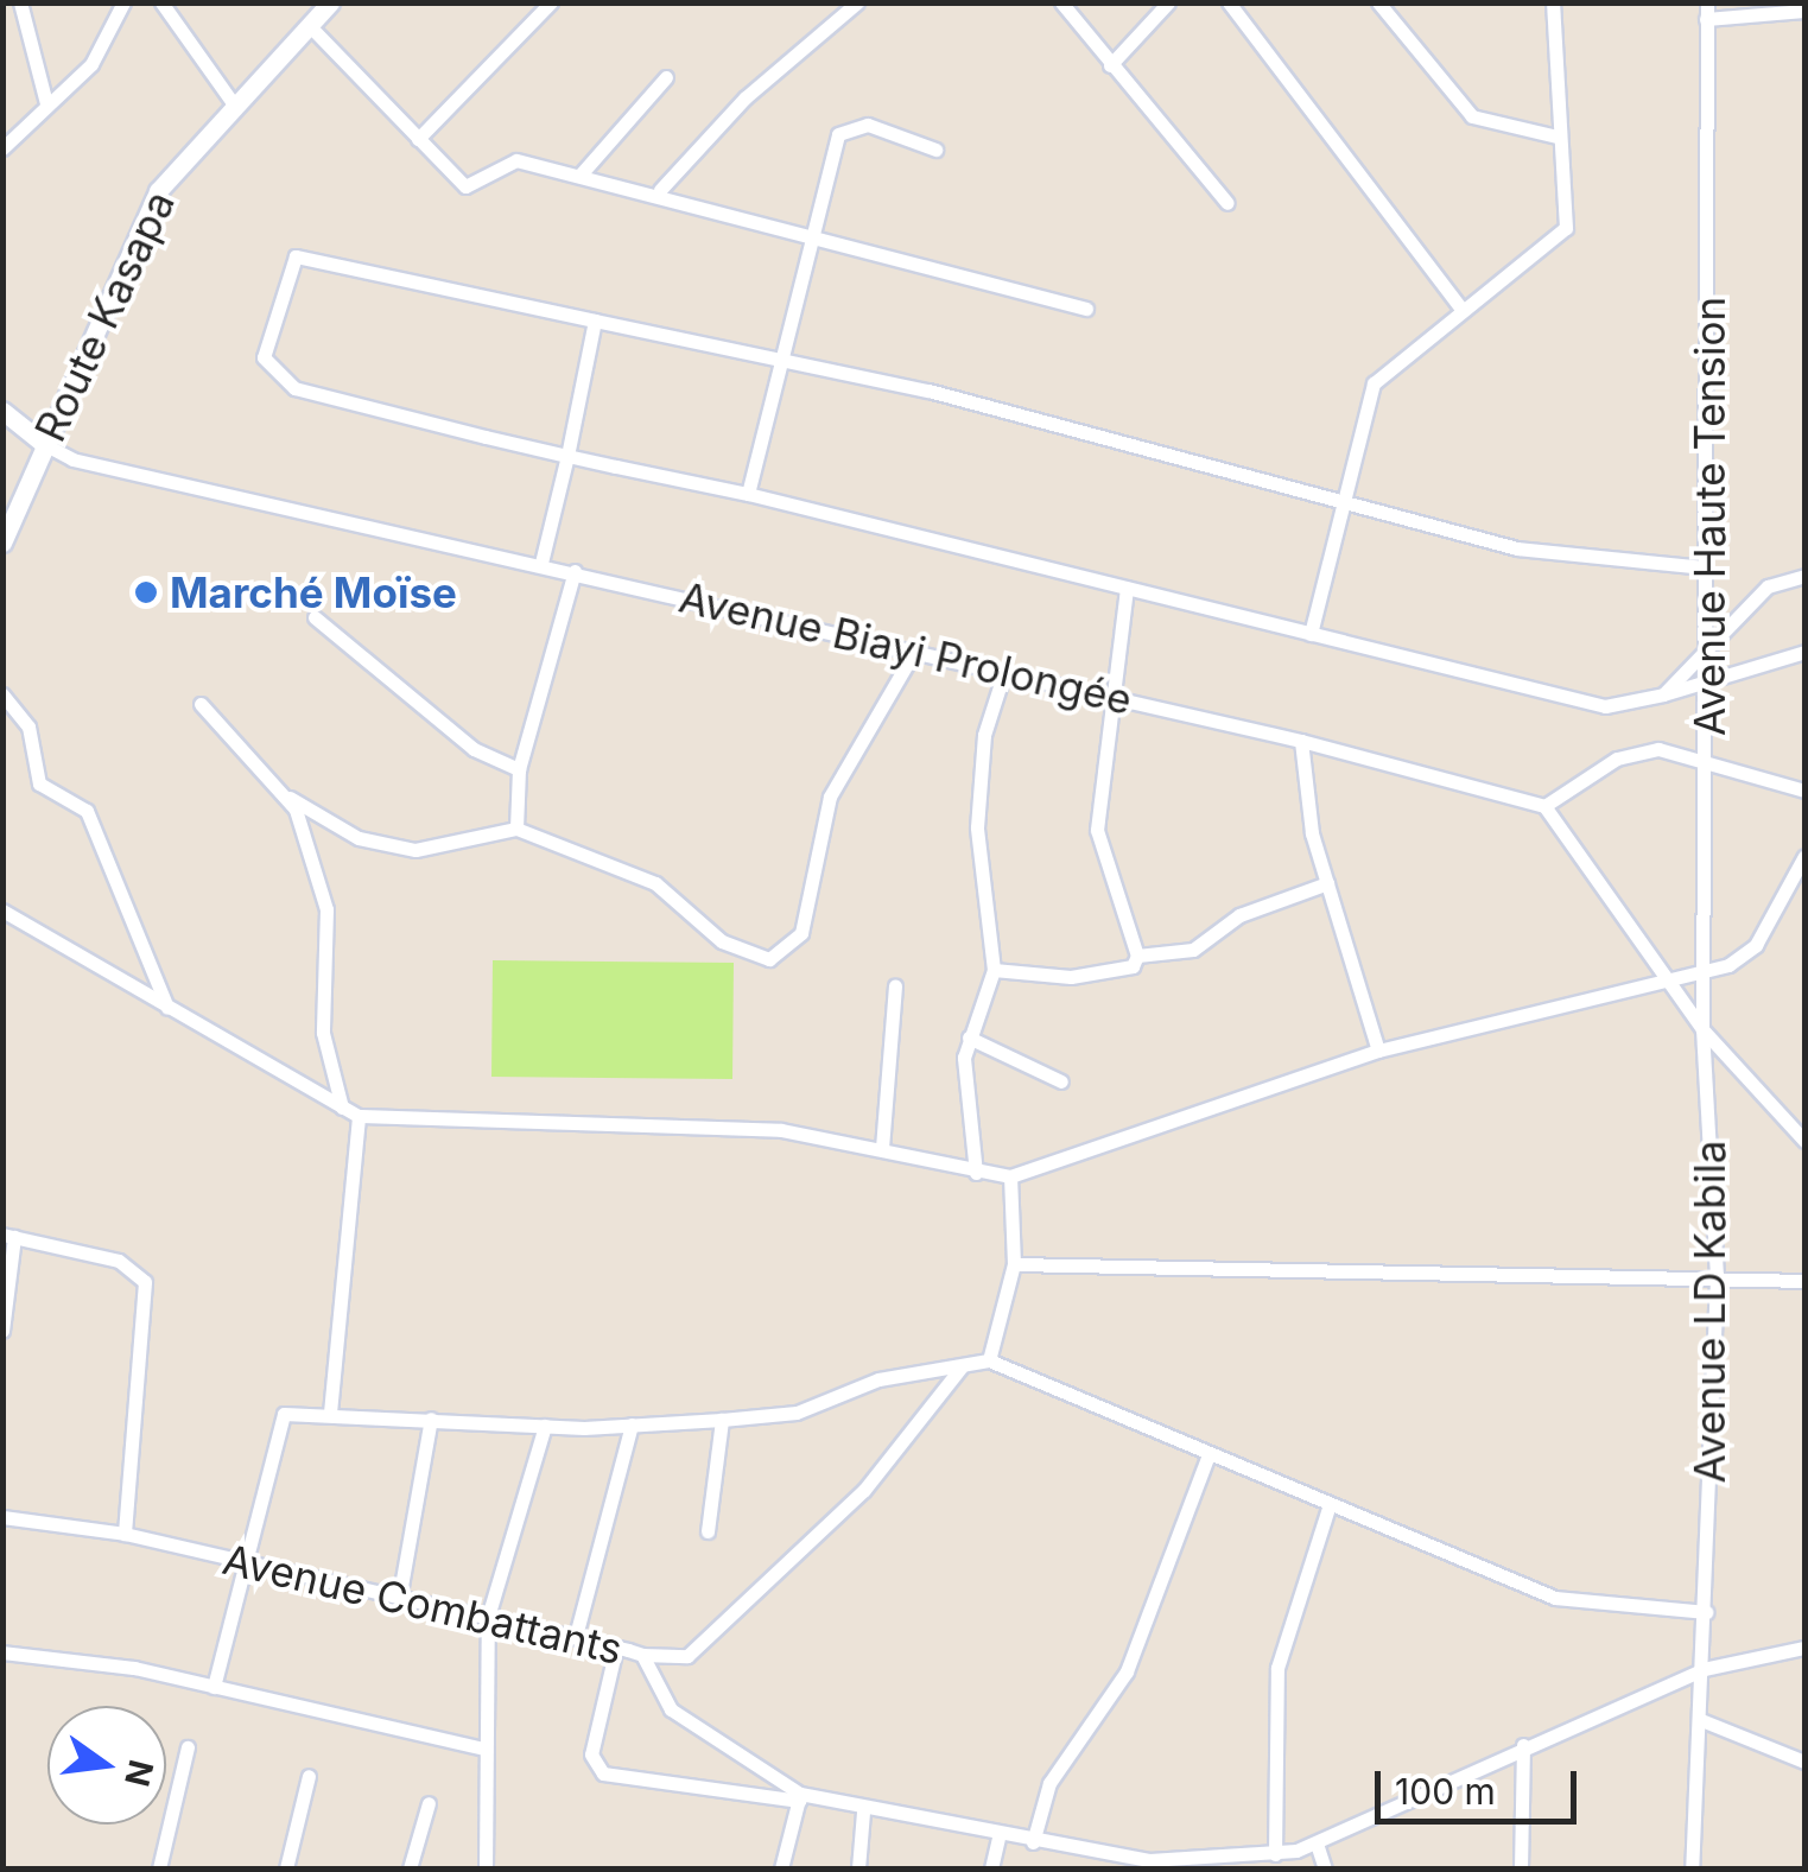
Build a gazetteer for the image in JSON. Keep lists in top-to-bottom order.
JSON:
{
  "streets": {
    "main road": ["Route Kasapa", "Avenue Biayi Prolongée"],
    "street": ["Avenue Haute Tension", "Avenue LD Kabila", "Avenue Combattants"]
  },
  "crossings": [
    ["Route Kasapa", "Avenue Biayi Prolongée"],
    ["Avenue Haute Tension", "Avenue LD Kabila"],
    ["Avenue LD Kabila", "Avenue Combattants"]
  ],
  "places": ["Marché Moïse"],
  "scale_bar": "100 m",
  "north": "right"
}
